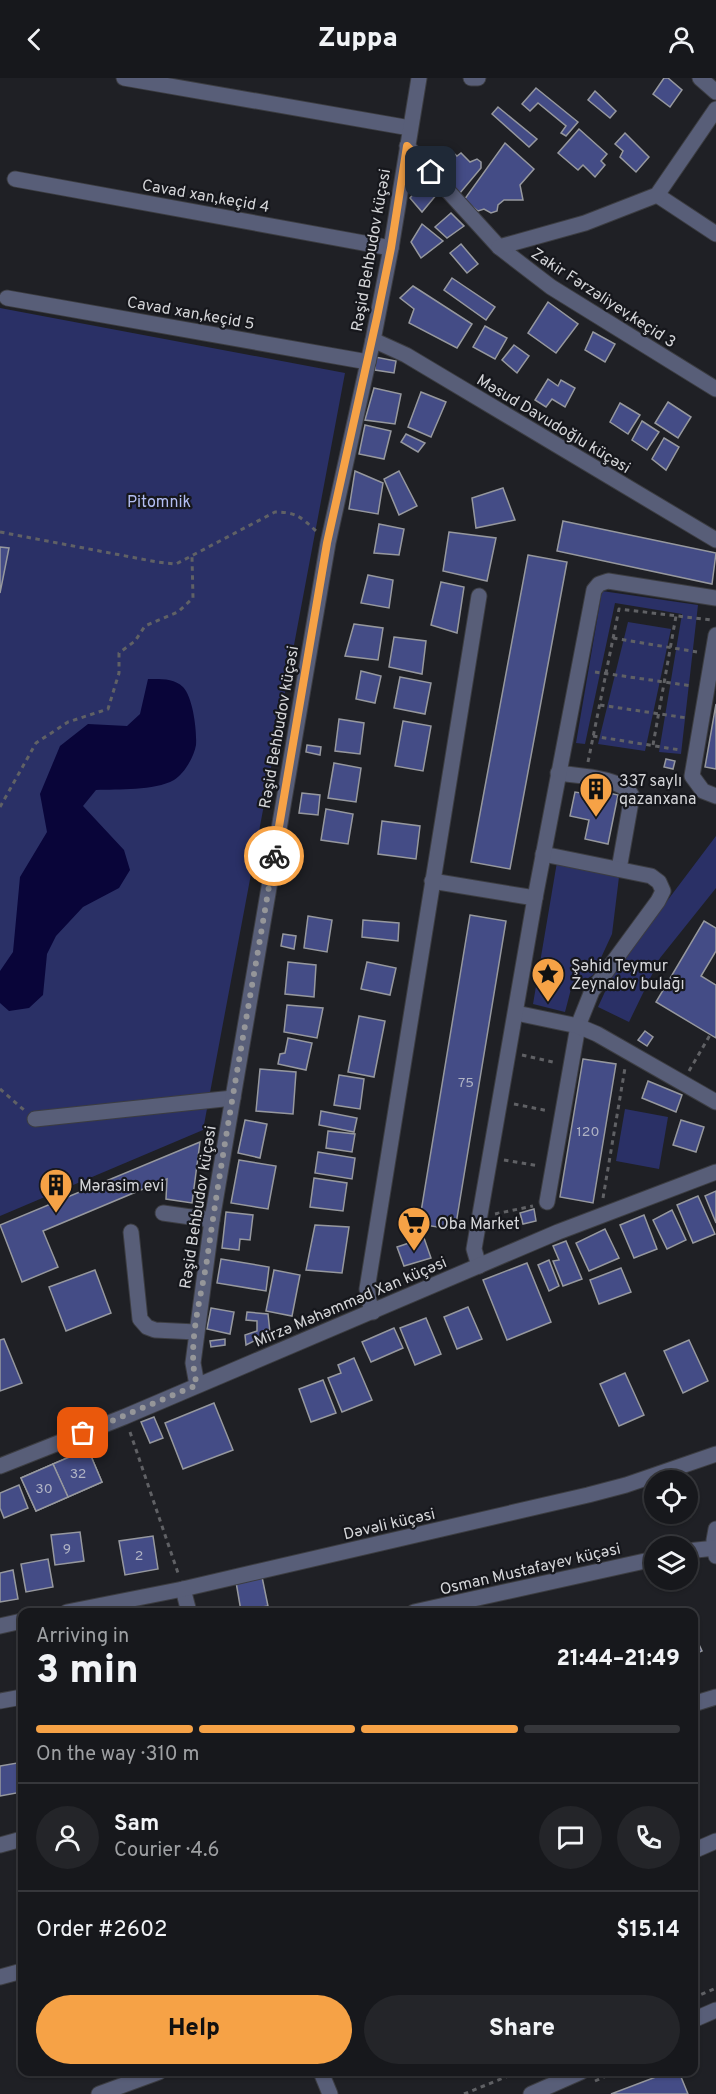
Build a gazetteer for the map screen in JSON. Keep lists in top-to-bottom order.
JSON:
{
  "streets": {
    "street": [
      "Cavad xan,keçid 4",
      "Rəşid Behbudov küçəsi",
      "Zakir Fərzəliyev,keçid 3",
      "Cavad xan,keçid 5",
      "Məsud Davudoğlu küçəsi",
      "Mirzə Məhəmməd Xan küçəsi",
      "Dəvəli küçəsi",
      "Osman Mustafayev küçəsi"
    ]
  },
  "crossings": [
    ["Cavad xan,keçid 4", "Rəşid Behbudov küçəsi"],
    ["Rəşid Behbudov küçəsi", "Zakir Fərzəliyev,keçid 3"],
    ["Rəşid Behbudov küçəsi", "Cavad xan,keçid 5"],
    ["Rəşid Behbudov küçəsi", "Məsud Davudoğlu küçəsi"],
    ["Rəşid Behbudov küçəsi", "Mirzə Məhəmməd Xan küçəsi"]
  ],
  "parks": ["Pitomnik"],
  "places": {
    "building": ["337 saylı qazanxana", "Mərasim evi"],
    "place": ["Şəhid Teymur Zeynalov bulağı"],
    "supermarket": ["Oba Market"]
  },
  "house_numbers": [
    "75",
    "120",
    "32",
    "30",
    "9",
    "2"
  ],
  "page": {
    "header": "Zuppa",
    "heading": ["3 min", "Arriving in", "21:44–21:49"],
    "panel": [
      "Sam",
      "Courier · 4.6",
      "Order #2602",
      "$15.14"
    ],
    "bar": "On the way · 310 m",
    "buttons": ["Help", "Share"]
  }
}
